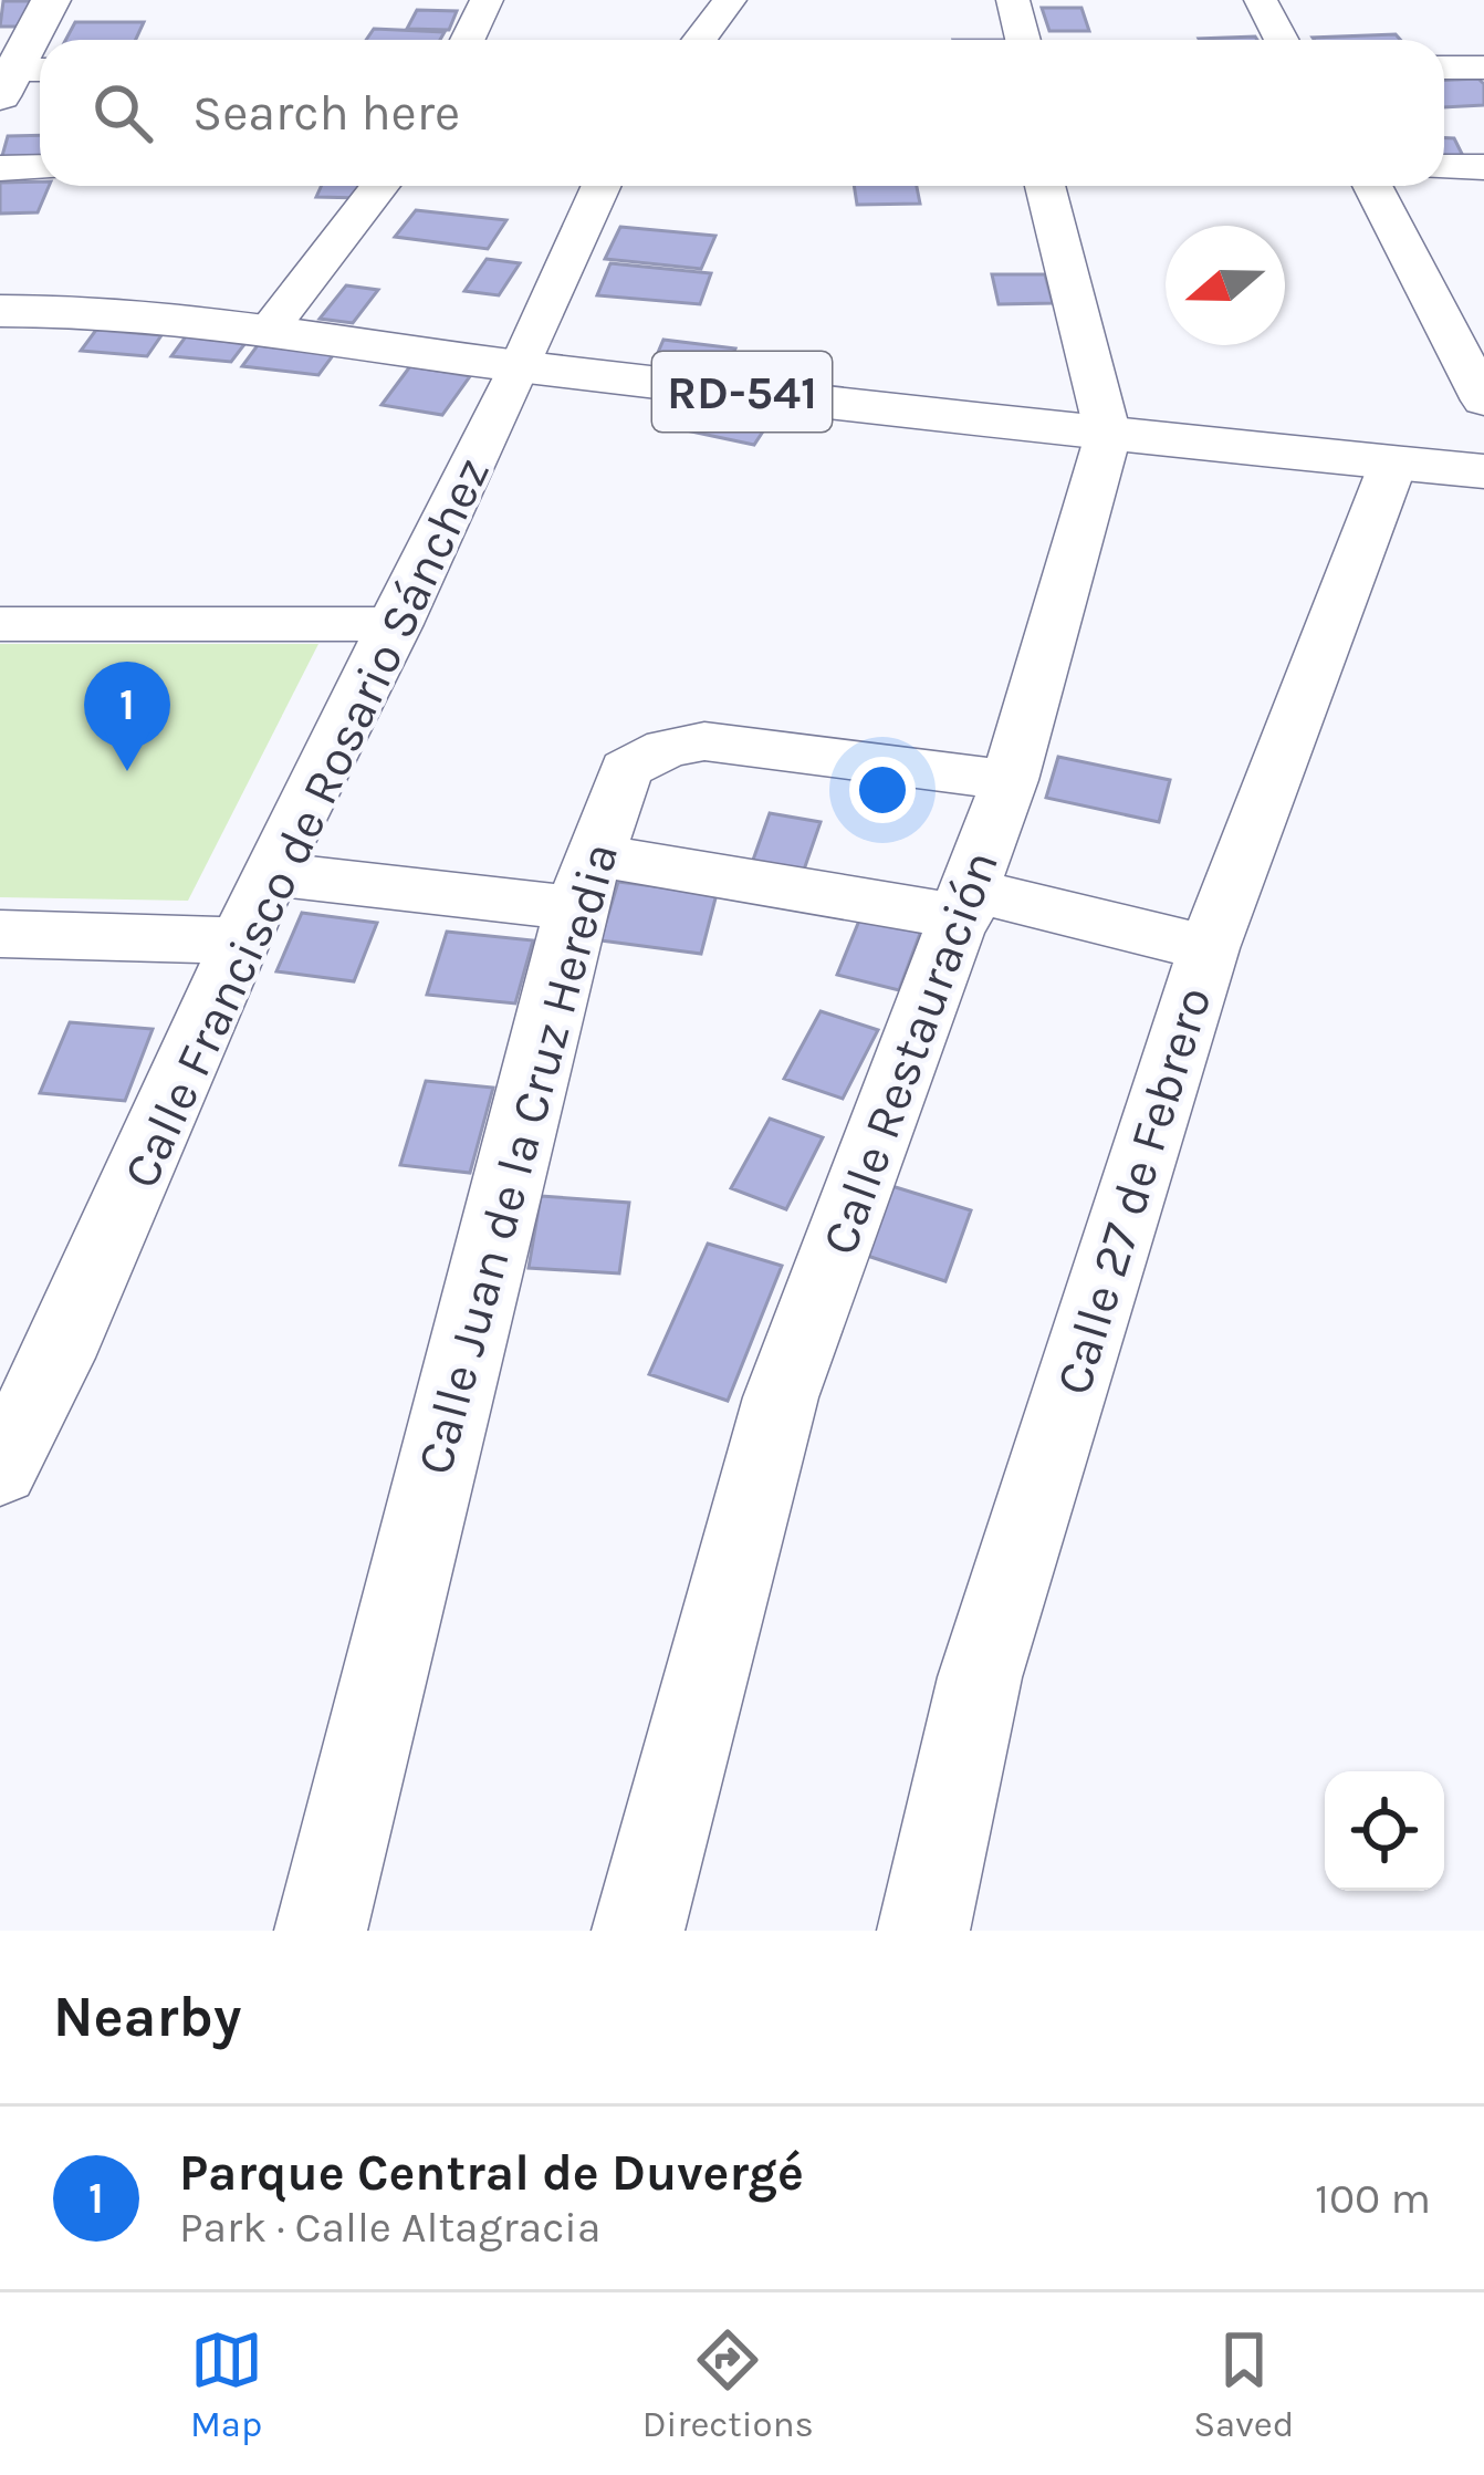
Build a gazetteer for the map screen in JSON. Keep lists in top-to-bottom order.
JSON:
{
  "streets": {
    "main road": ["RD-541"],
    "street": [
      "Calle Francisco de Rosario Sánchez",
      "Calle Restauración",
      "Calle Juan de la Cruz Heredia",
      "Calle 27 de Febrero"
    ]
  },
  "crossings": [
    ["RD-541", "Calle Francisco de Rosario Sánchez"],
    ["RD-541", "Calle Restauración"],
    ["RD-541", "Calle 27 de Febrero"],
    ["Calle Restauración", "Calle Juan de la Cruz Heredia"]
  ],
  "north": "left",
  "page": {
    "search": "Search here",
    "pins": "1",
    "heading": "Nearby",
    "list": [
      {
        "mark": "1",
        "name": "Parque Central de Duvergé",
        "note": "Park · Calle Altagracia",
        "value": "100 m"
      }
    ],
    "nav": ["Map", "Directions", "Saved"]
  }
}
